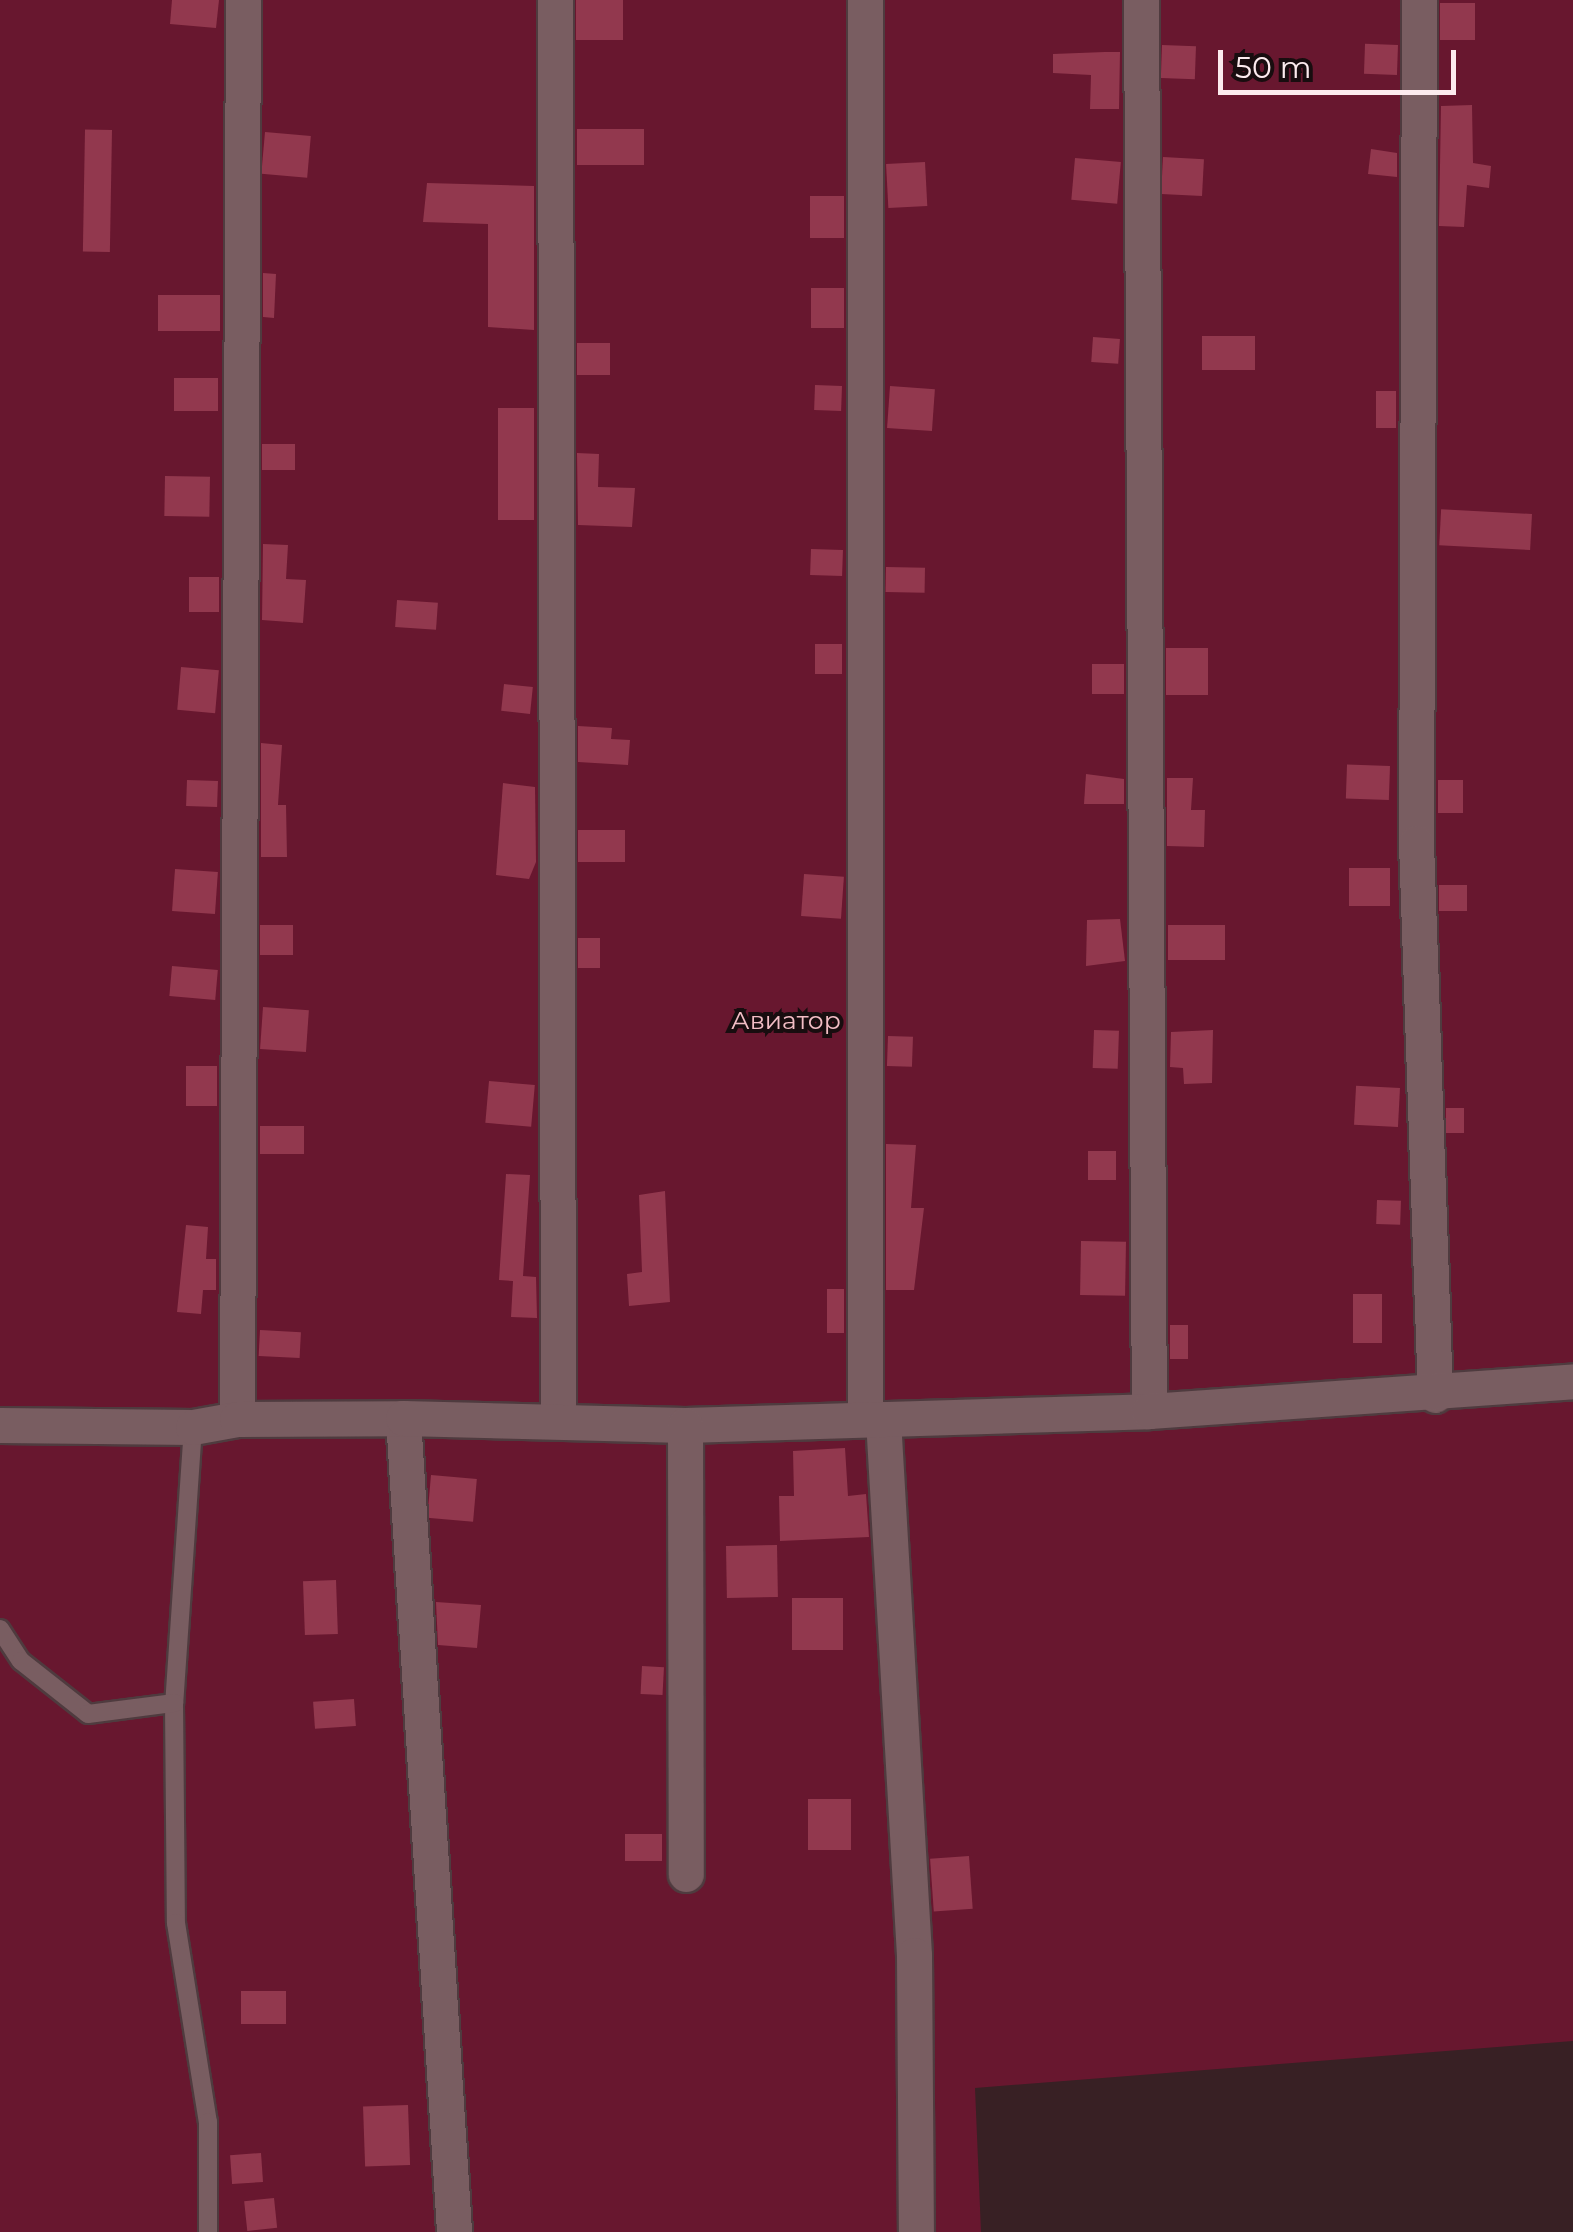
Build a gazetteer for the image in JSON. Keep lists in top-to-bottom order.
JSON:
{
  "parks": ["Авиатор"],
  "scale_bar": "50 m"
}
